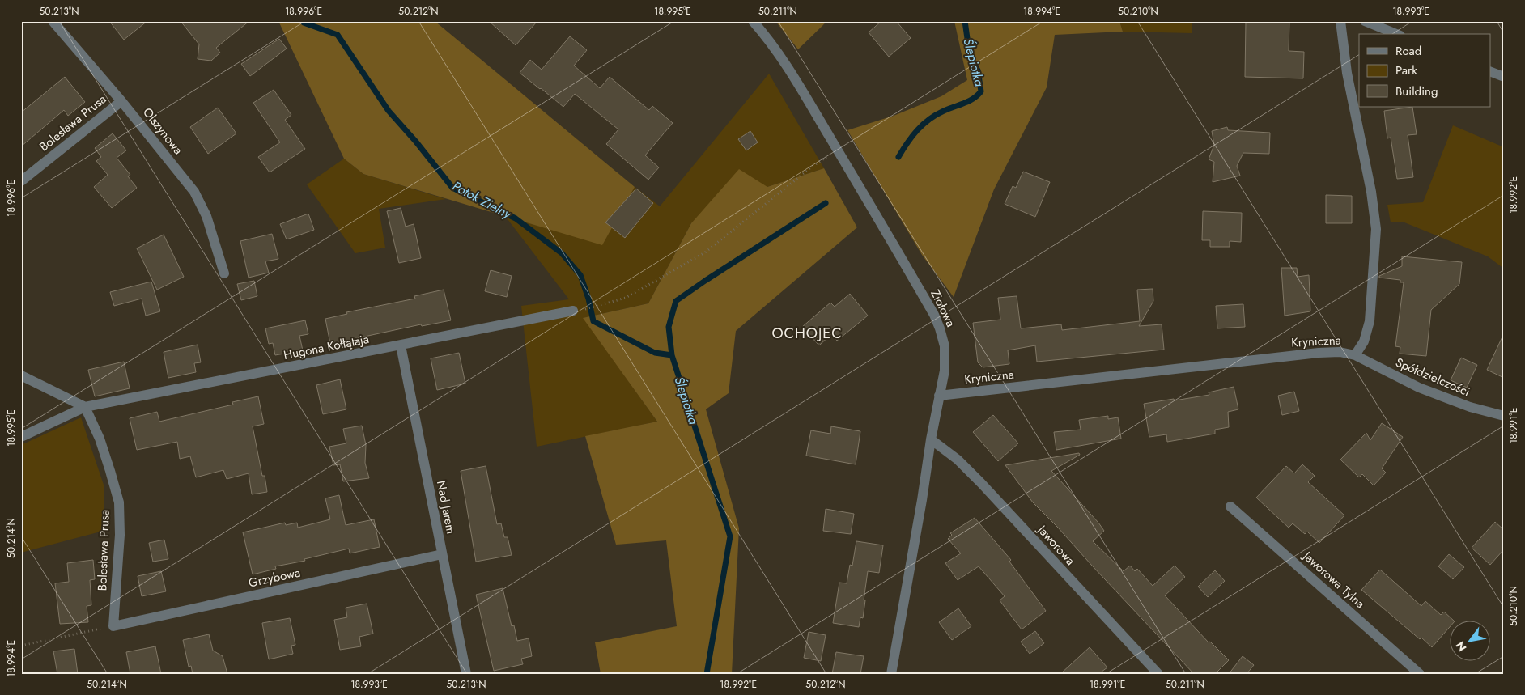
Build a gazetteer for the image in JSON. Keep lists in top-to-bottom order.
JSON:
{
  "streets": {
    "street": [
      "Bolesława Prusa",
      "Olszynowa",
      "Ziołowa",
      "Kryniczna",
      "Hugona Kołłątaja",
      "Spółdzielczości",
      "Nad Jarem",
      "Jaworowa",
      "Grzybowa",
      "Jaworowa Tylna"
    ]
  },
  "crossings": [
    ["Bolesława Prusa", "Olszynowa"],
    ["Bolesława Prusa", "Hugona Kołłątaja"],
    ["Bolesława Prusa", "Grzybowa"],
    ["Ziołowa", "Kryniczna"],
    ["Ziołowa", "Jaworowa"],
    ["Kryniczna", "Spółdzielczości"],
    ["Hugona Kołłątaja", "Nad Jarem"],
    ["Nad Jarem", "Grzybowa"]
  ],
  "districts": ["OCHOJEC"],
  "water": ["Ślepiotka", "Potok Zielny"],
  "legend": ["Road", "Park", "Building"],
  "north": "bottom left",
  "coordinates": [
    "50.213°N",
    "18.996°E",
    "50.212°N",
    "18.995°E",
    "50.211°N",
    "18.994°E",
    "50.210°N",
    "18.993°E",
    "18.992°E",
    "18.991°E",
    "50.214°N"
  ]
}
